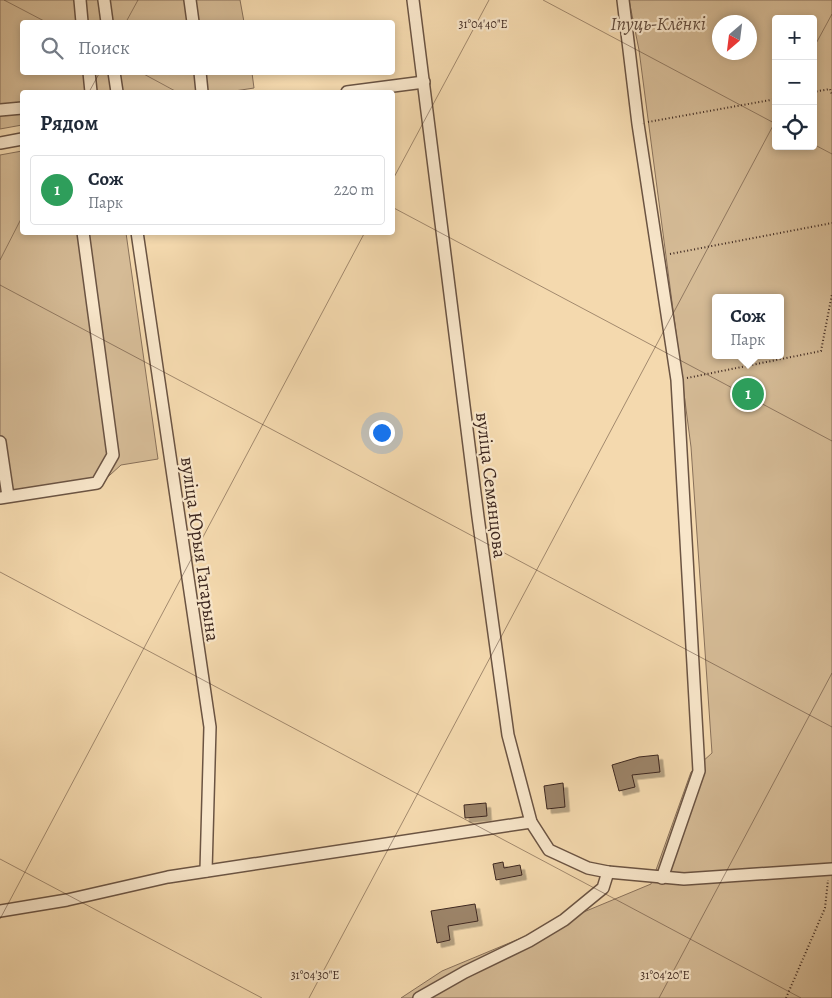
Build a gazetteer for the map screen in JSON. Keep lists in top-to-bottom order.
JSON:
{
  "streets": {
    "street": ["вуліца Семянцова", "вуліца Юрыя Гагарына"]
  },
  "parks": ["Іпуць-Клёнкі"],
  "north": "bottom left",
  "page": {
    "map_buttons": ["+", "−"],
    "search": "Поиск",
    "heading": "Рядом",
    "list": [
      {
        "mark": "1",
        "name": "Сож",
        "note": "Парк",
        "value": "220 m"
      }
    ],
    "popup": ["Сож", "Парк"],
    "pins": "1"
  },
  "coordinates": ["31°04'40\"E", "31°04'30\"E", "31°04'20\"E"]
}
